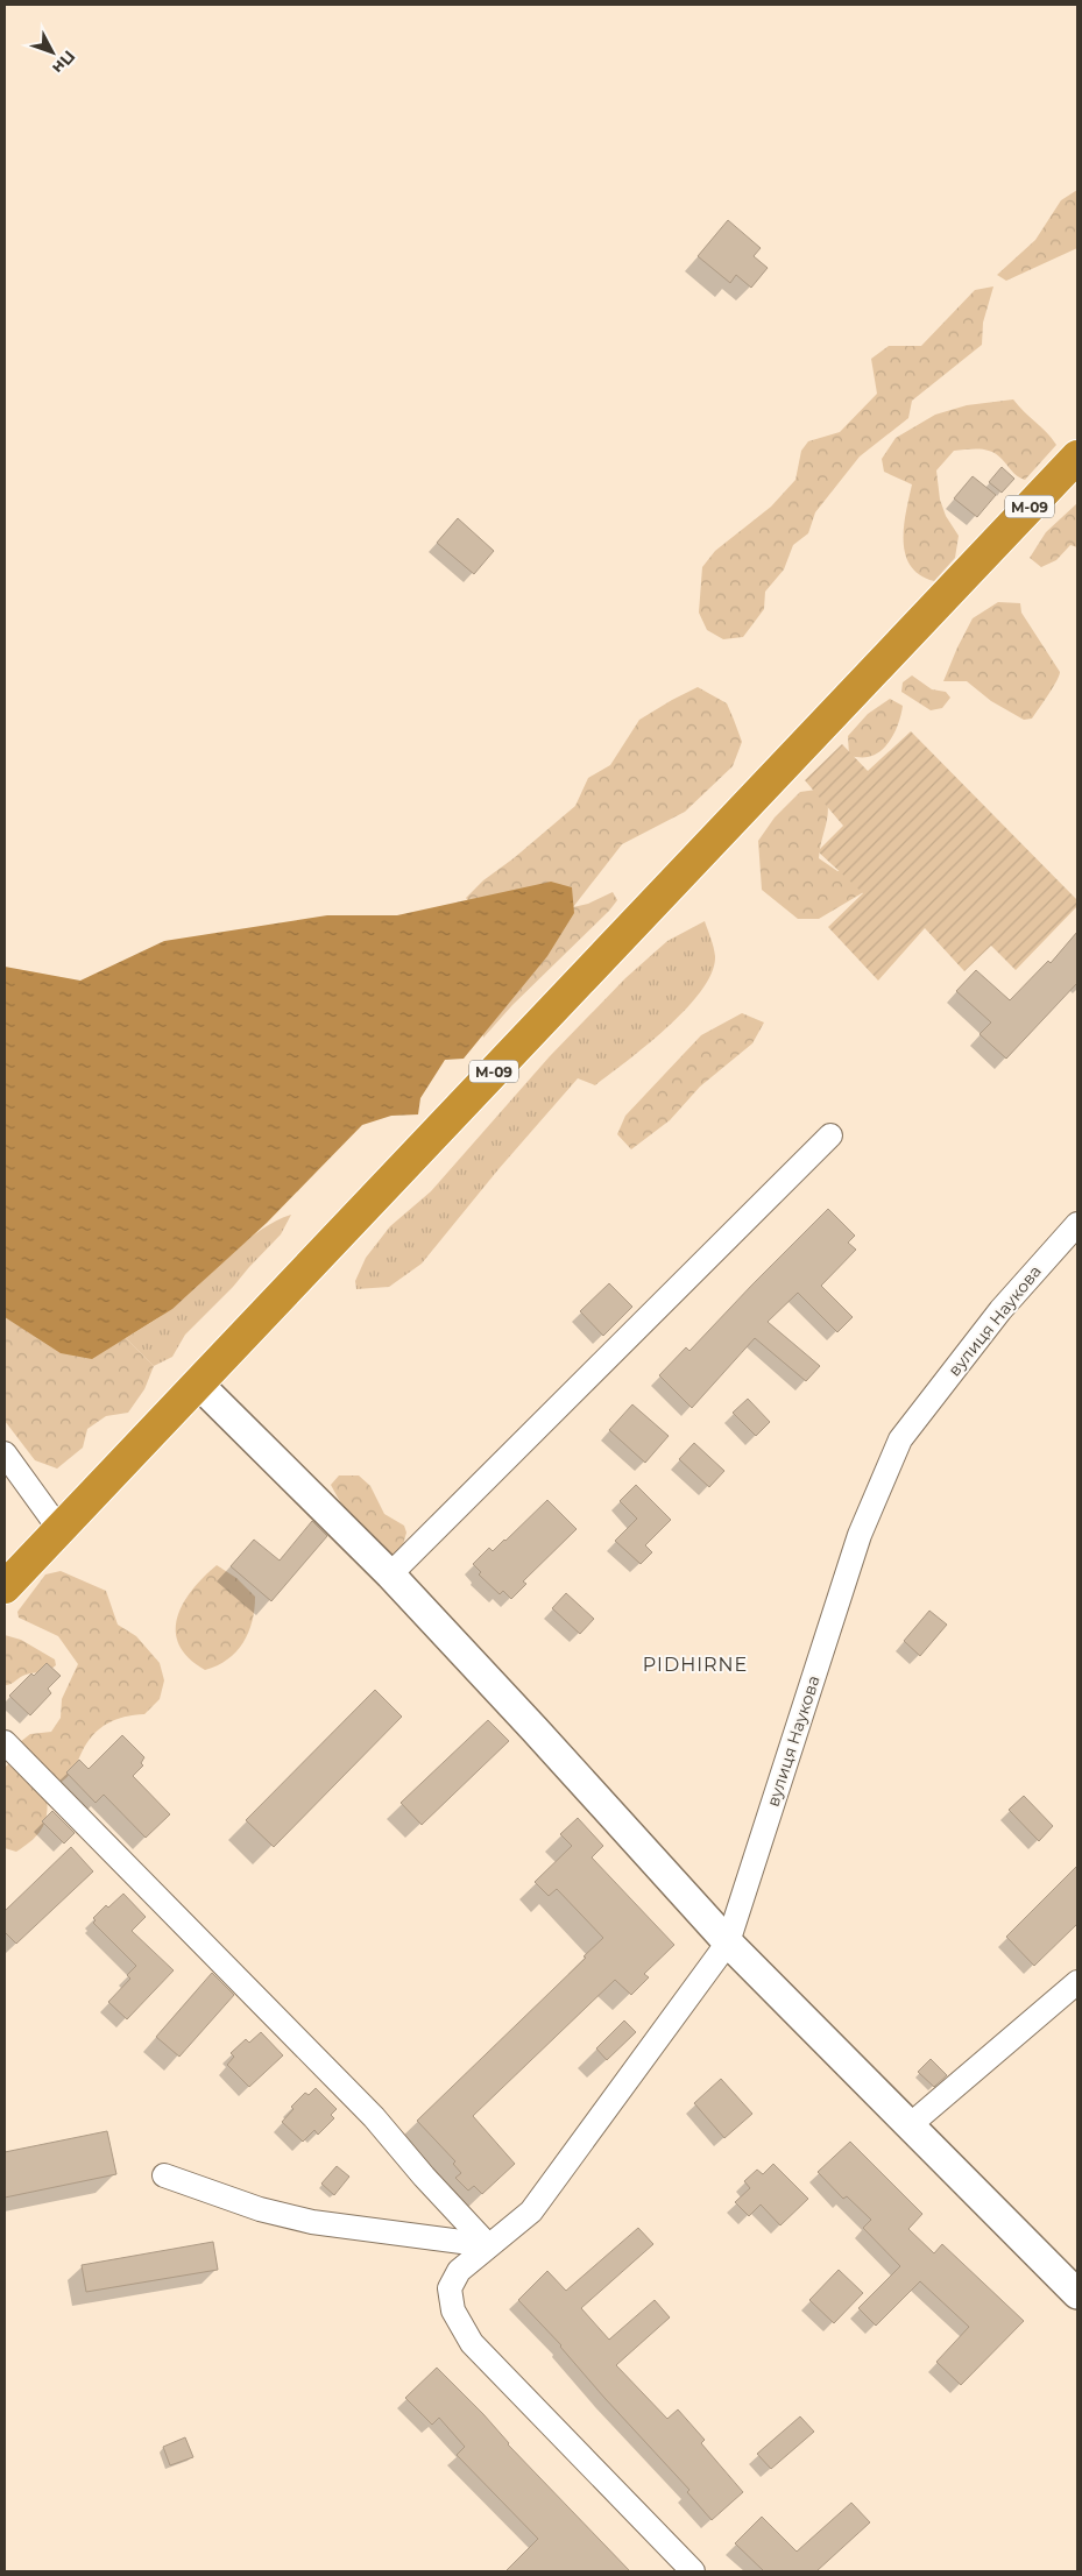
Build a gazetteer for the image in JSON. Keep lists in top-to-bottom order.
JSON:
{
  "streets": {
    "highway": ["М-09"],
    "street": ["вулиця Наукова"]
  },
  "districts": ["PIDHIRNE"],
  "north": "bottom right"
}
